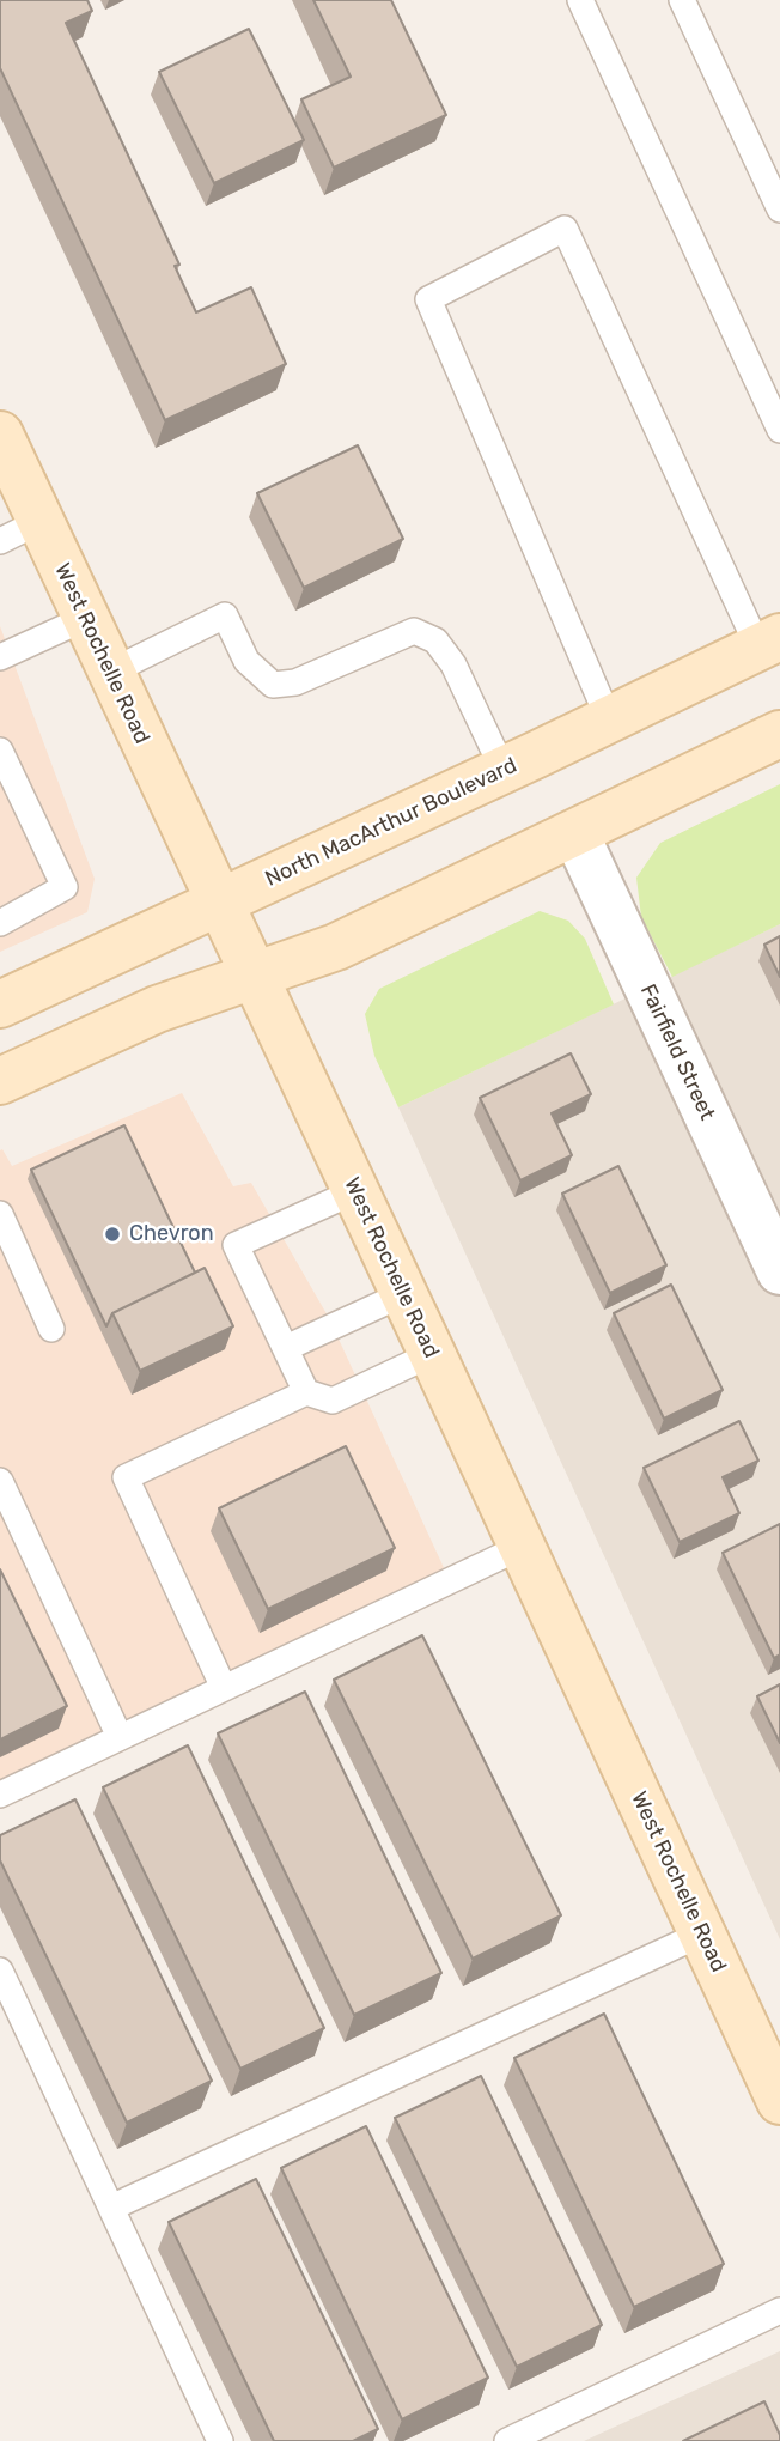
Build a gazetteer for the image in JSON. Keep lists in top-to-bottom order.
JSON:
{
  "streets": {
    "main road": ["West Rochelle Road", "North MacArthur Boulevard"],
    "street": ["Fairfield Street"]
  },
  "crossings": [
    ["West Rochelle Road", "North MacArthur Boulevard"]
  ],
  "places": ["Chevron"]
}
